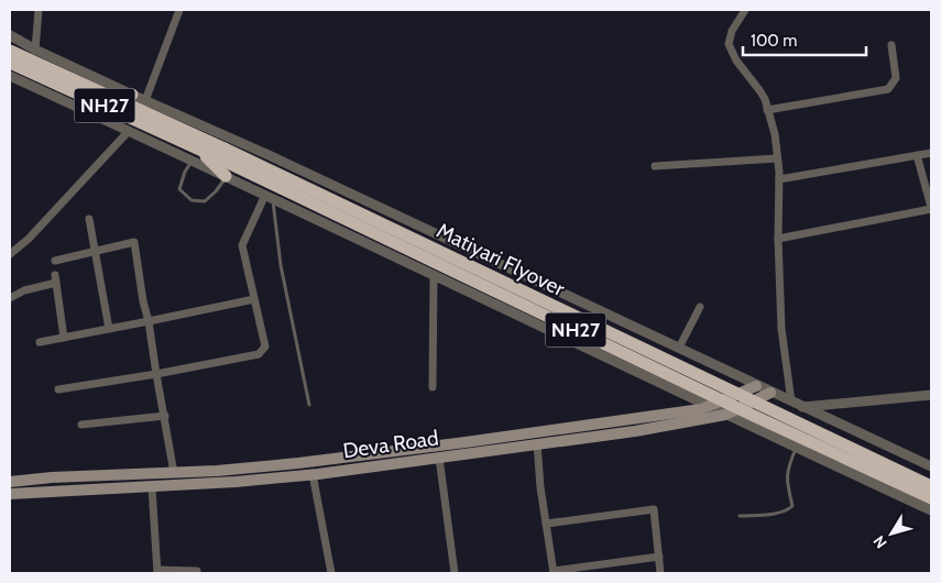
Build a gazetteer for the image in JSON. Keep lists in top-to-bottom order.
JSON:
{
  "streets": {
    "highway": ["NH27", "Matiyari Flyover"],
    "main road": ["Deva Road"]
  },
  "crossings": [
    ["NH27", "Matiyari Flyover"]
  ],
  "scale_bar": "100 m",
  "north": "bottom left"
}
